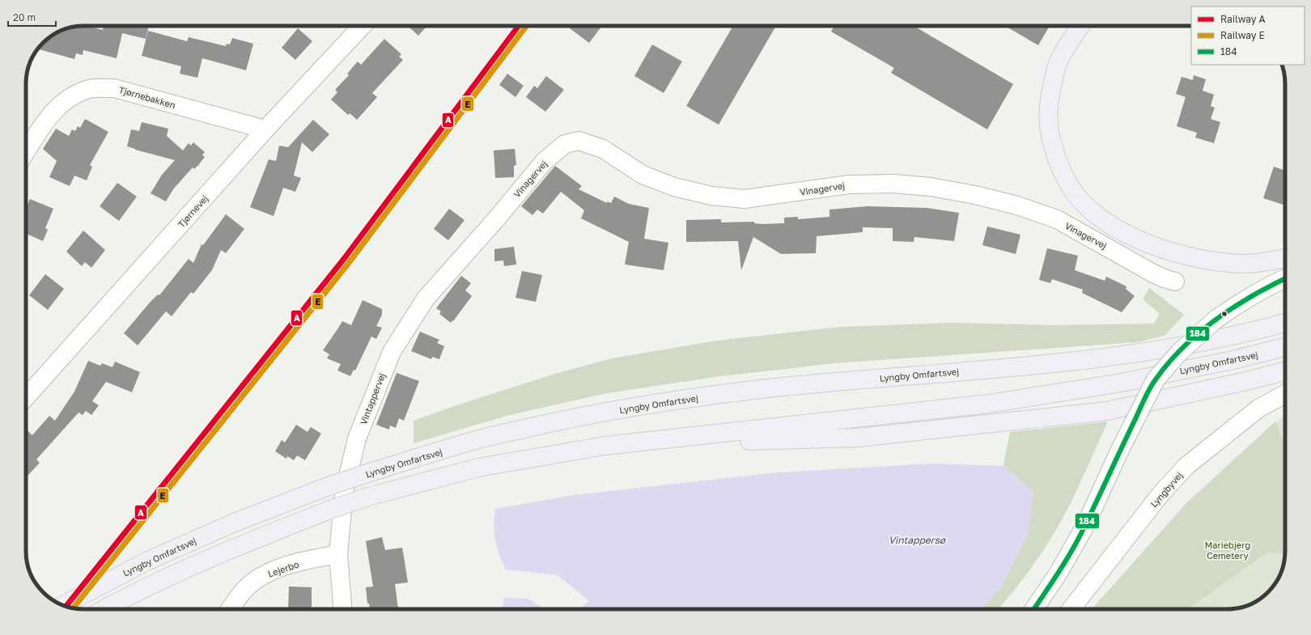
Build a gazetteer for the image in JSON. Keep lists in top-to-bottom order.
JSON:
{
  "streets": {
    "highway": ["Lyngby Omfartsvej"],
    "street": [
      "Tjørnebakken",
      "Vinagervej",
      "Tjørnevej",
      "Vintappervej",
      "Lyngbyvej",
      "Lejerbo"
    ]
  },
  "crossings": [
    ["Tjørnebakken", "Tjørnevej"],
    ["Vinagervej", "Vintappervej"],
    ["Vintappervej", "Lejerbo"]
  ],
  "water": ["Vintappersø"],
  "parks": ["Mariebjerg Cemetery"],
  "lines": ["rail line A", "rail line E", "transit line 184"],
  "legend": ["Railway A", "Railway E", "184"],
  "scale_bar": "20 m"
}
